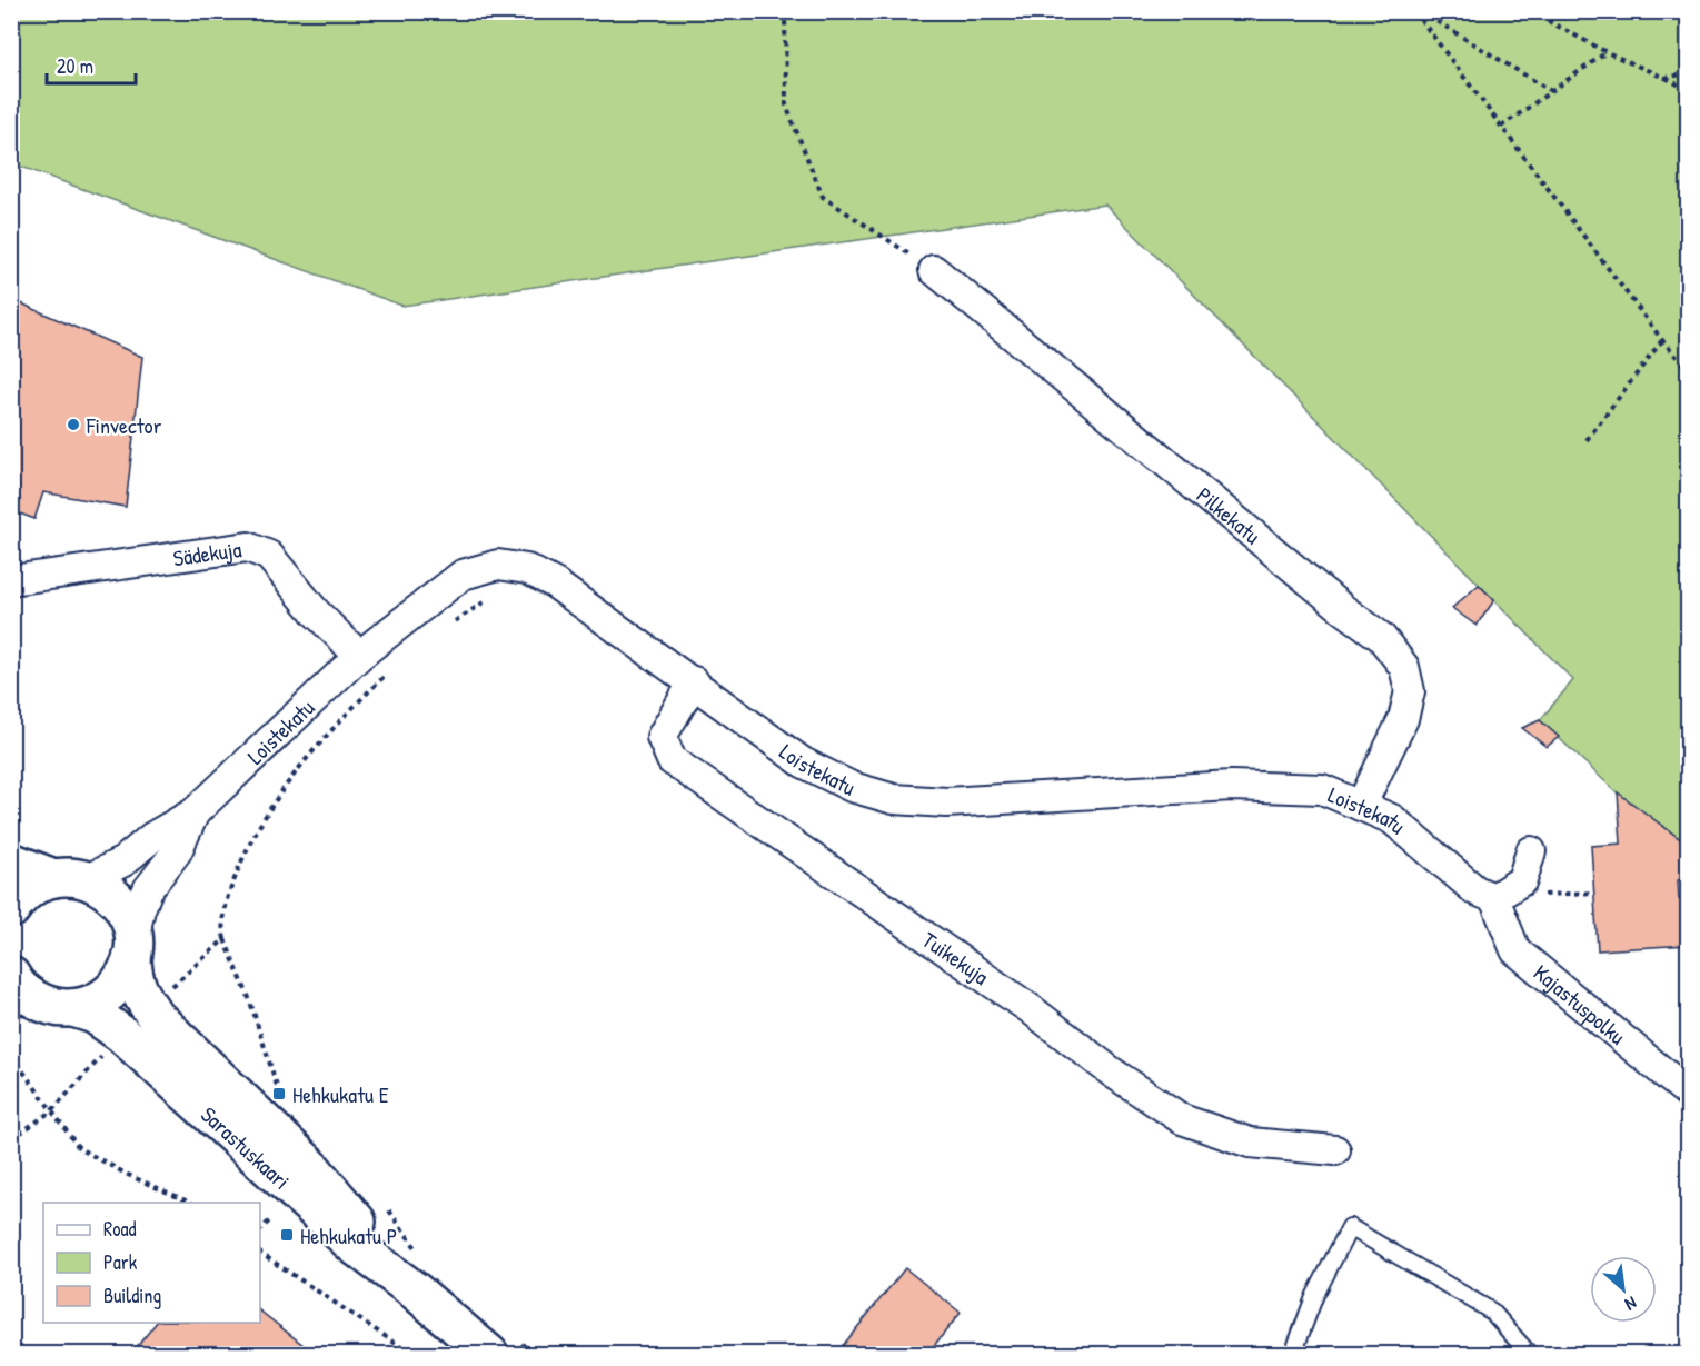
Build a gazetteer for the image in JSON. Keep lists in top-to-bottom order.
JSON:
{
  "streets": {
    "street": [
      "Pilkekatu",
      "Sädekuja",
      "Loistekatu",
      "Tuikekuja",
      "Kajastuspolku",
      "Sarastuskaari"
    ]
  },
  "crossings": [
    ["Pilkekatu", "Loistekatu"],
    ["Sädekuja", "Loistekatu"],
    ["Loistekatu", "Tuikekuja"],
    ["Loistekatu", "Kajastuspolku"],
    ["Loistekatu", "Sarastuskaari"]
  ],
  "places": {
    "other": ["Finvector"],
    "transit": ["Hehkukatu E", "Hehkukatu P"]
  },
  "legend": ["Road", "Park", "Building"],
  "scale_bar": "20 m",
  "north": "bottom right"
}
